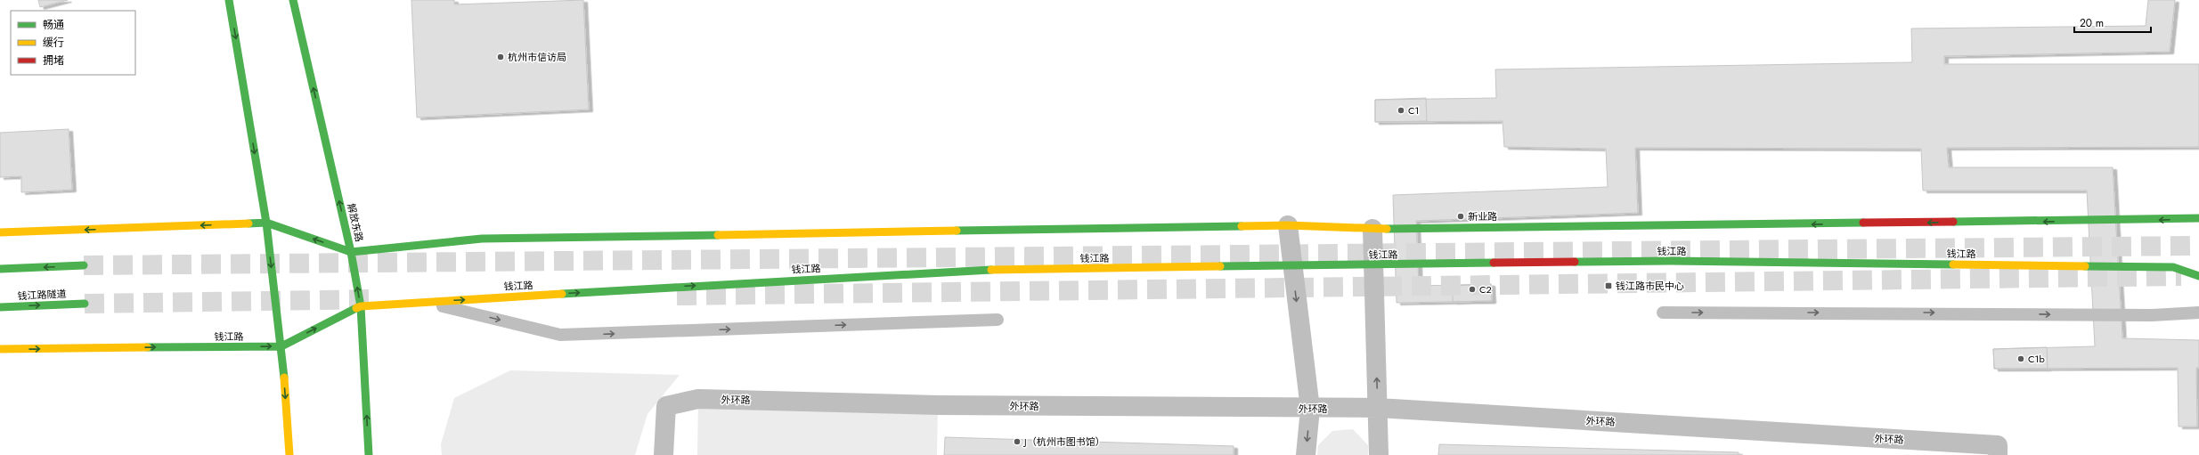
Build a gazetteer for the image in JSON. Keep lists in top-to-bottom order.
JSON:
{
  "streets": {
    "main road": ["解放东路", "钱江路", "钱江路隧道"],
    "street": ["外环路"]
  },
  "crossings": [
    ["解放东路", "钱江路"]
  ],
  "places": {
    "other": [
      "杭州市信访局",
      "C1",
      "新业路",
      "C2",
      "C1b",
      "J（杭州市图书馆）"
    ],
    "transit": ["钱江路市民中心"]
  },
  "legend": ["畅通", "缓行", "拥堵"],
  "scale_bar": "20 m"
}
